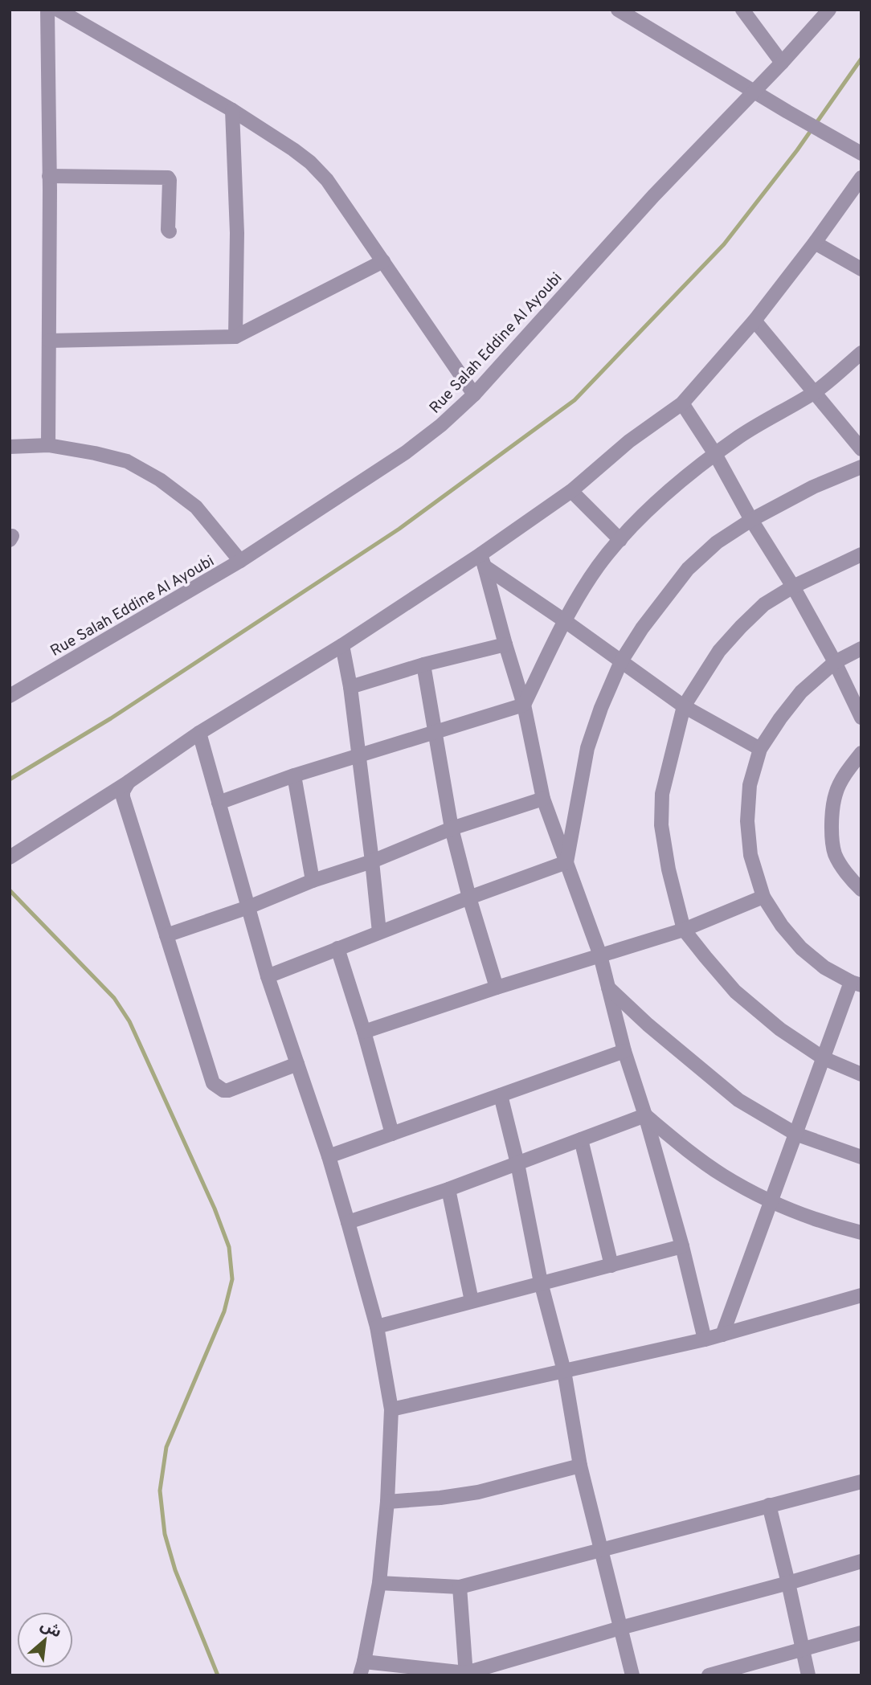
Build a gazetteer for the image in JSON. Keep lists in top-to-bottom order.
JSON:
{
  "streets": {
    "street": ["Rue Salah Eddine Al Ayoubi"]
  },
  "north": "top right"
}
